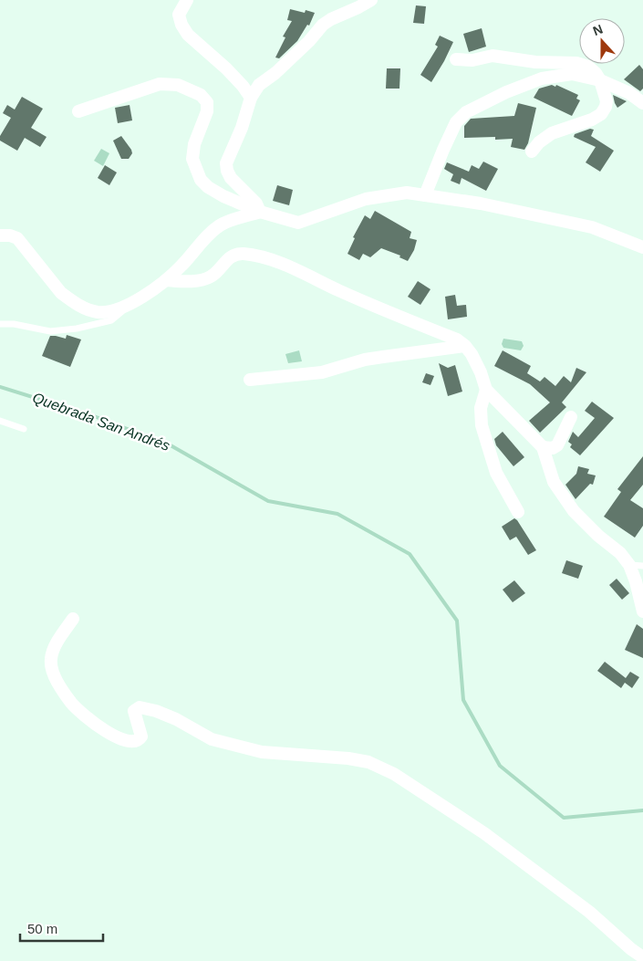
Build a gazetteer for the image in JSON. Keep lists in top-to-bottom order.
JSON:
{
  "water": ["Quebrada San Andrés"],
  "scale_bar": "50 m",
  "north": "top"
}
